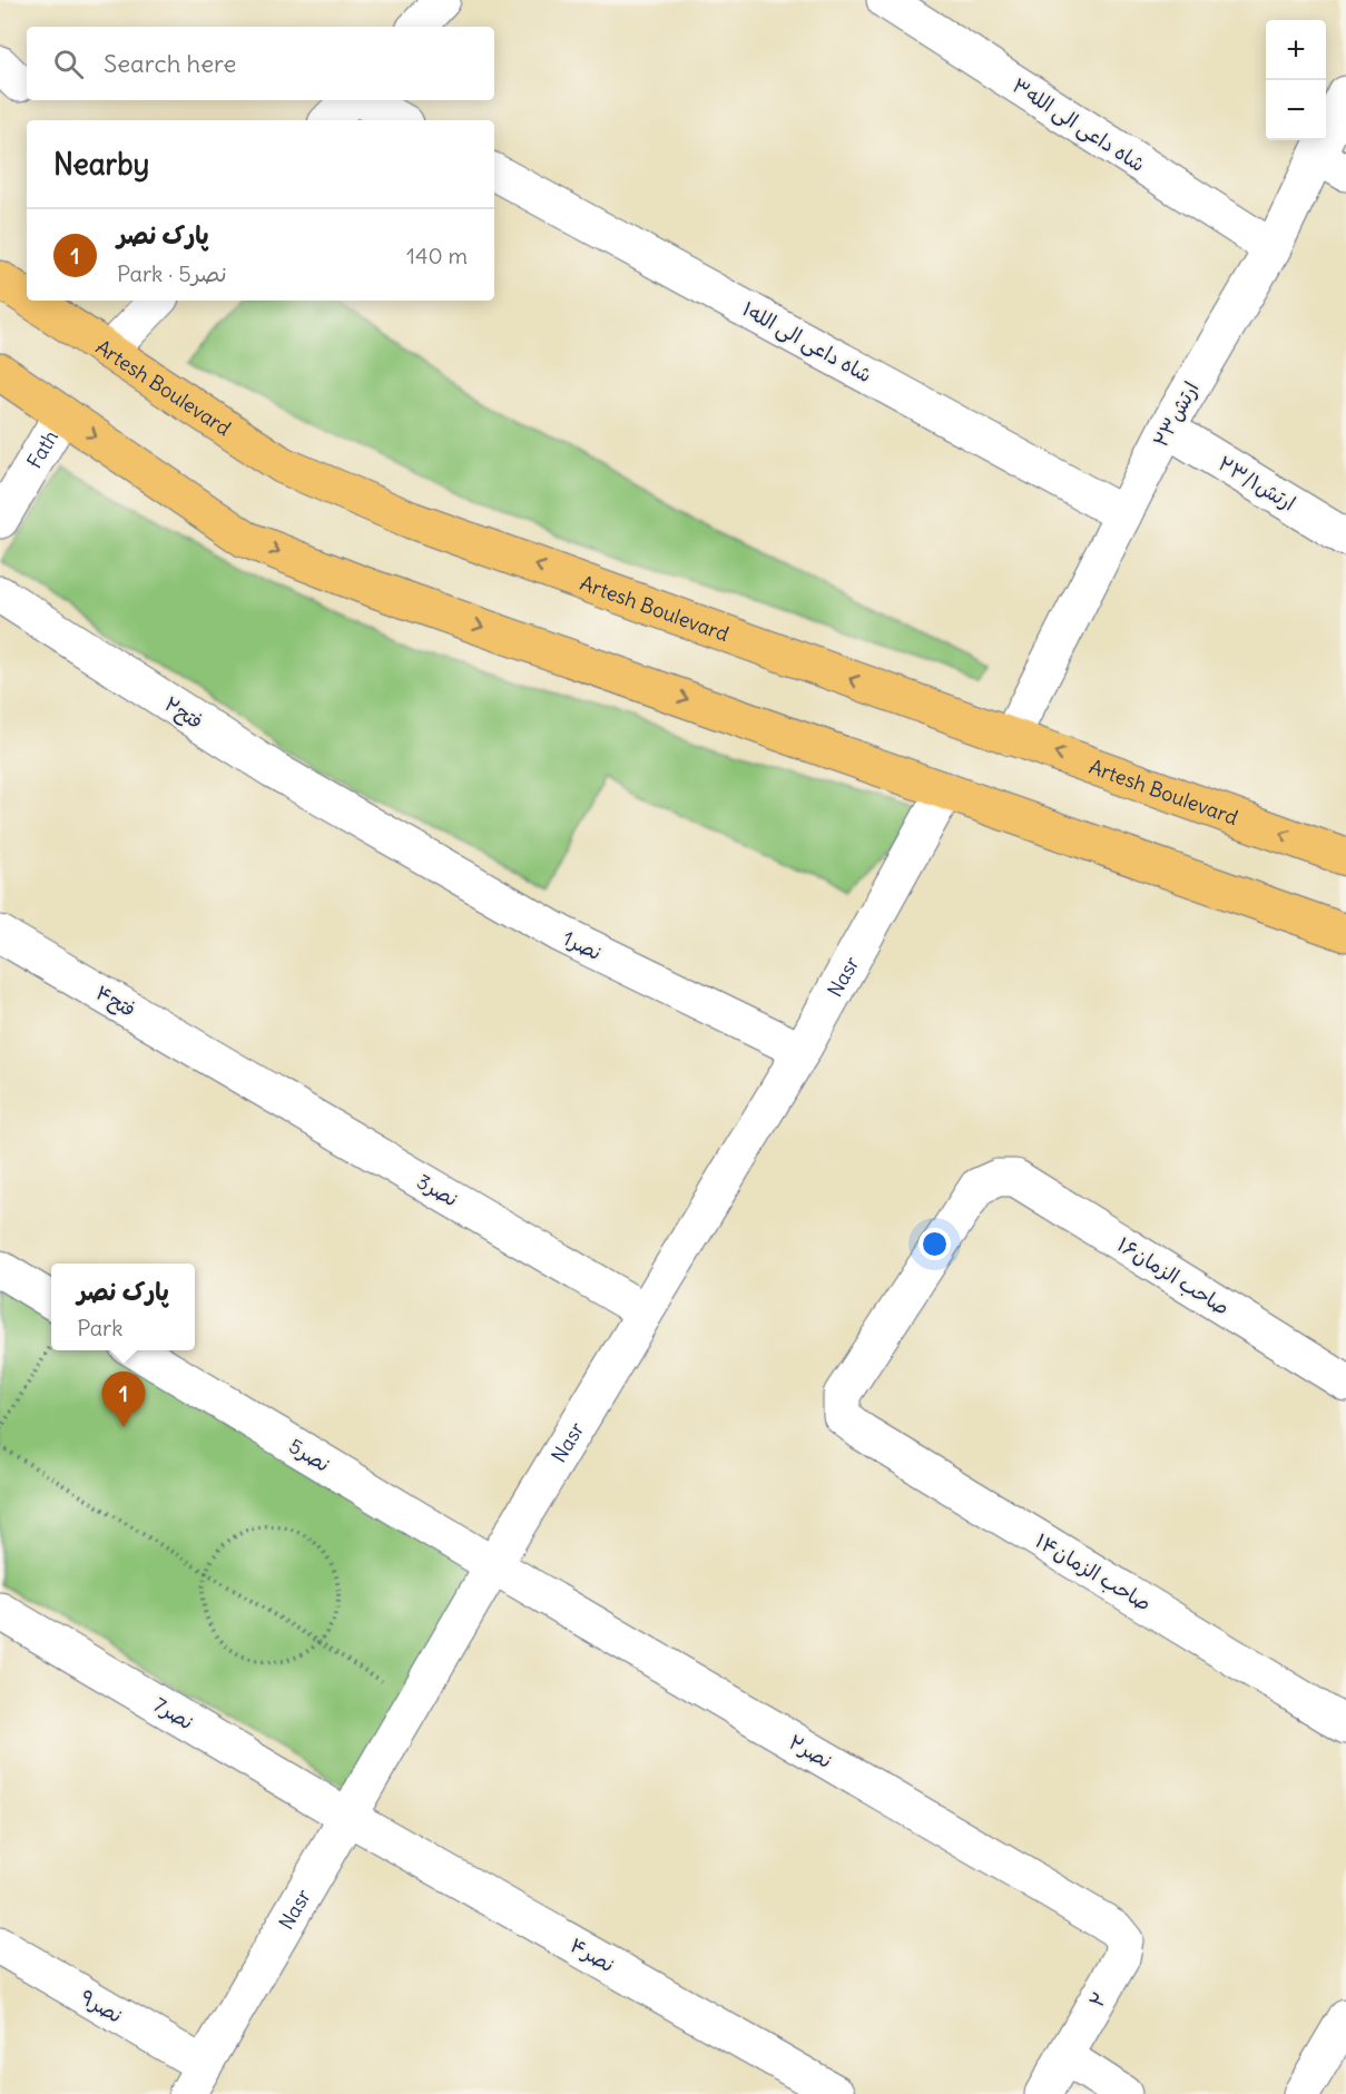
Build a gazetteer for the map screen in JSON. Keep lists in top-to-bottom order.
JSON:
{
  "streets": {
    "main road": ["Artesh Boulevard"],
    "street": [
      "شاه داعی الی الله۳",
      "شاه داعی الی الله۱",
      "ارتش۲۳",
      "Fath",
      "۲۳/۱ارتش",
      "۲فتح",
      "1نصر",
      "Nasr",
      "فتح۴",
      "3نصر",
      "صاحب الزمان۱۶",
      "5نصر",
      "صاحب الزمان۱۴",
      "7نصر",
      "نصر۲",
      "۴نصر",
      "۲",
      "۹نصر"
    ]
  },
  "crossings": [
    ["شاه داعی الی الله۳", "ارتش۲۳"],
    ["شاه داعی الی الله۱", "ارتش۲۳"],
    ["Artesh Boulevard", "ارتش۲۳"],
    ["ارتش۲۳", "۲۳/۱ارتش"],
    ["۲فتح", "1نصر"],
    ["1نصر", "Nasr"],
    ["Nasr", "3نصر"],
    ["Nasr", "5نصر"],
    ["Nasr", "7نصر"],
    ["Nasr", "نصر۲"],
    ["Nasr", "۴نصر"],
    ["Nasr", "۹نصر"],
    ["فتح۴", "3نصر"],
    ["صاحب الزمان۱۶", "صاحب الزمان۱۴"],
    ["5نصر", "نصر۲"],
    ["7نصر", "۴نصر"],
    ["نصر۲", "۲"]
  ],
  "page": {
    "map_buttons": ["+", "−"],
    "search": "Search here",
    "heading": "Nearby",
    "list": [
      {
        "mark": "1",
        "name": "پارک نصر",
        "note": "Park · 5نصر",
        "value": "140 m"
      }
    ],
    "popup": ["پارک نصر", "Park"],
    "pins": "1"
  }
}
